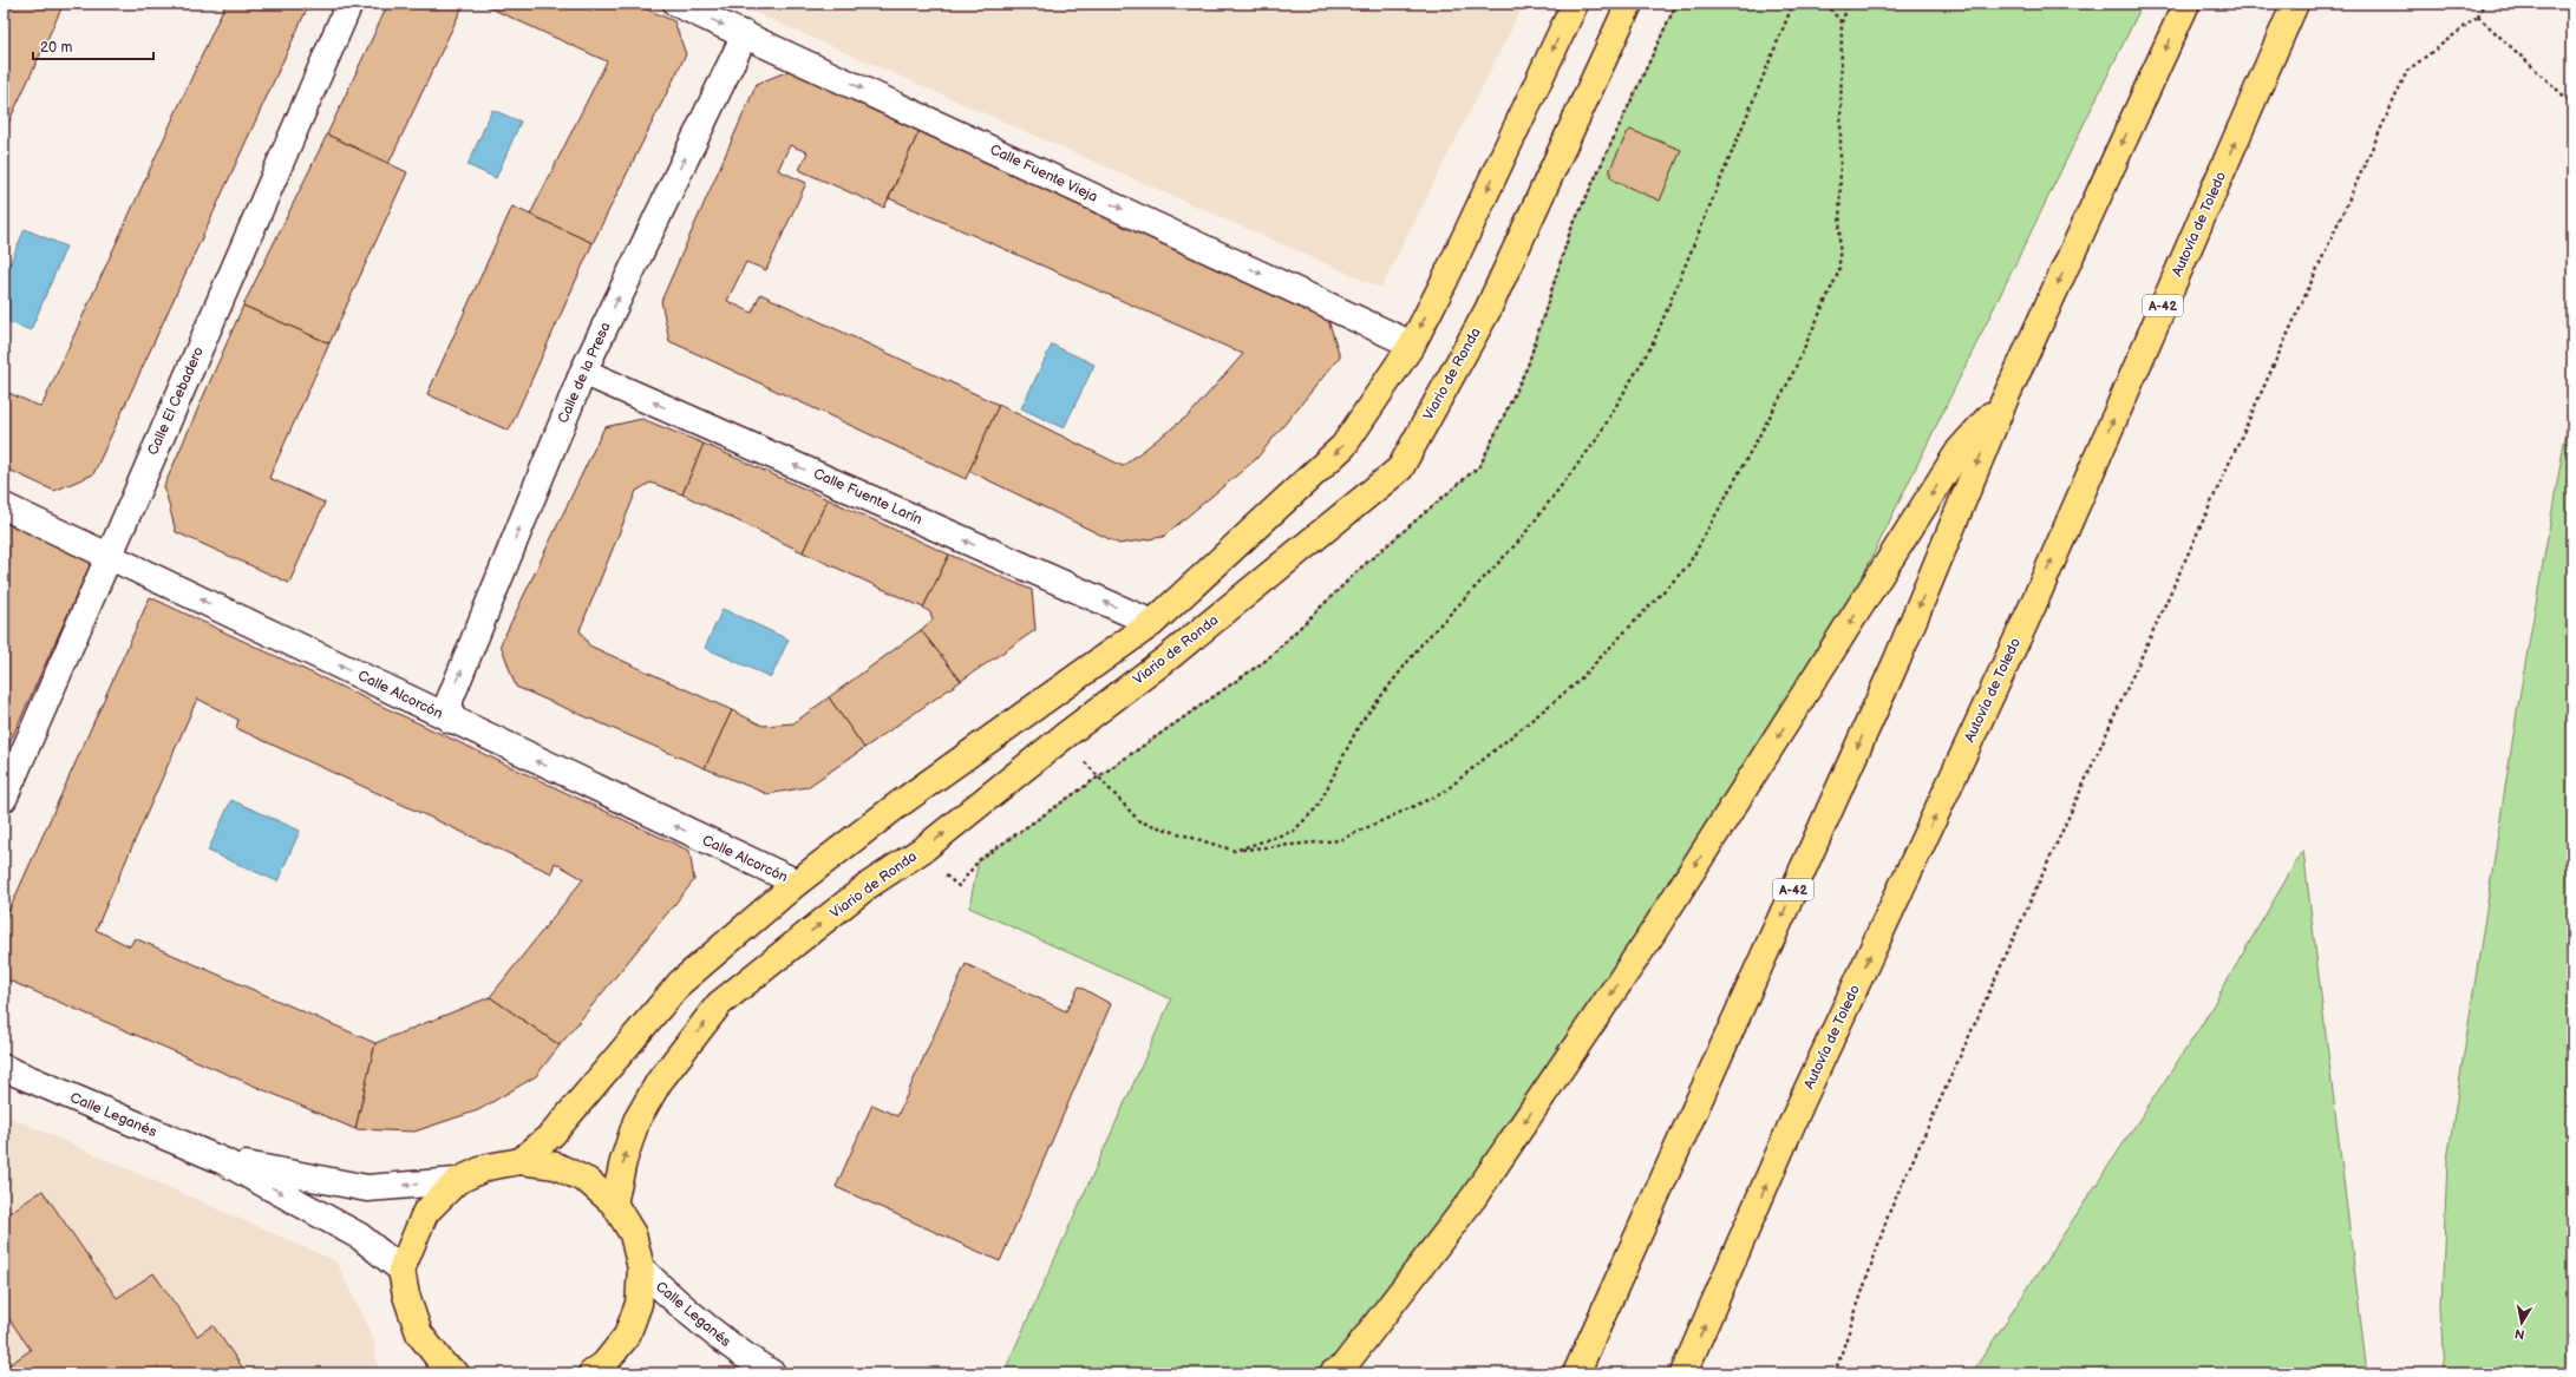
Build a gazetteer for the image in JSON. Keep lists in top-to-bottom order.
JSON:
{
  "streets": {
    "main road": [
      "Autovía de Toledo",
      "A-42",
      "Viario de Ronda",
      "Calle Leganés"
    ],
    "street": [
      "Calle Fuente Vieja",
      "Calle de la Presa",
      "Calle El Cebadero",
      "Calle Fuente Larín",
      "Calle Alcorcón"
    ]
  },
  "crossings": [
    ["Calle Fuente Vieja", "Calle de la Presa"],
    ["Calle de la Presa", "Calle Fuente Larín"],
    ["Calle de la Presa", "Calle Alcorcón"],
    ["Viario de Ronda", "Calle Leganés"],
    ["Calle El Cebadero", "Calle Alcorcón"]
  ],
  "one_way": [
    "Calle Fuente Vieja",
    "Calle de la Presa",
    "Calle Fuente Larín",
    "Calle Alcorcón"
  ],
  "scale_bar": "20 m",
  "north": "bottom"
}
